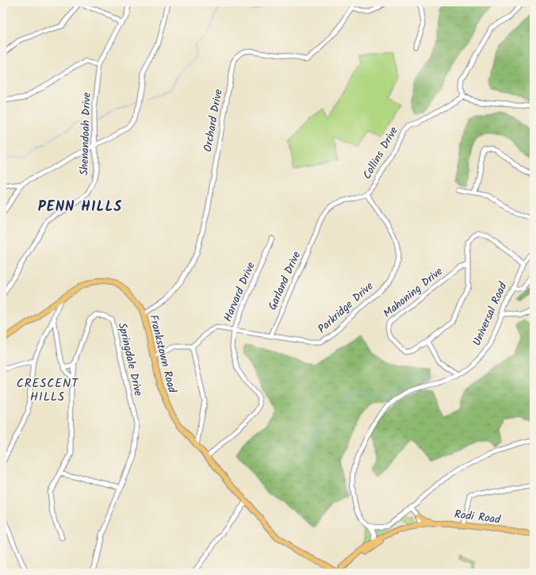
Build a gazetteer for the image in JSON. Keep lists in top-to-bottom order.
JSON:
{
  "streets": {
    "main road": ["Frankstown Road", "Rodi Road"],
    "street": [
      "Orchard Drive",
      "Shenandoah Drive",
      "Collins Drive",
      "Garland Drive",
      "Harvard Drive",
      "Mahoning Drive",
      "Parkridge Drive",
      "Universal Road",
      "Springdale Drive"
    ]
  },
  "crossings": [
    ["Orchard Drive", "Frankstown Road"],
    ["Collins Drive", "Garland Drive"],
    ["Collins Drive", "Parkridge Drive"],
    ["Garland Drive", "Parkridge Drive"],
    ["Harvard Drive", "Parkridge Drive"],
    ["Harvard Drive", "Frankstown Road"],
    ["Frankstown Road", "Rodi Road"]
  ],
  "districts": ["PENN HILLS", "CRESCENT HILLS"]
}
